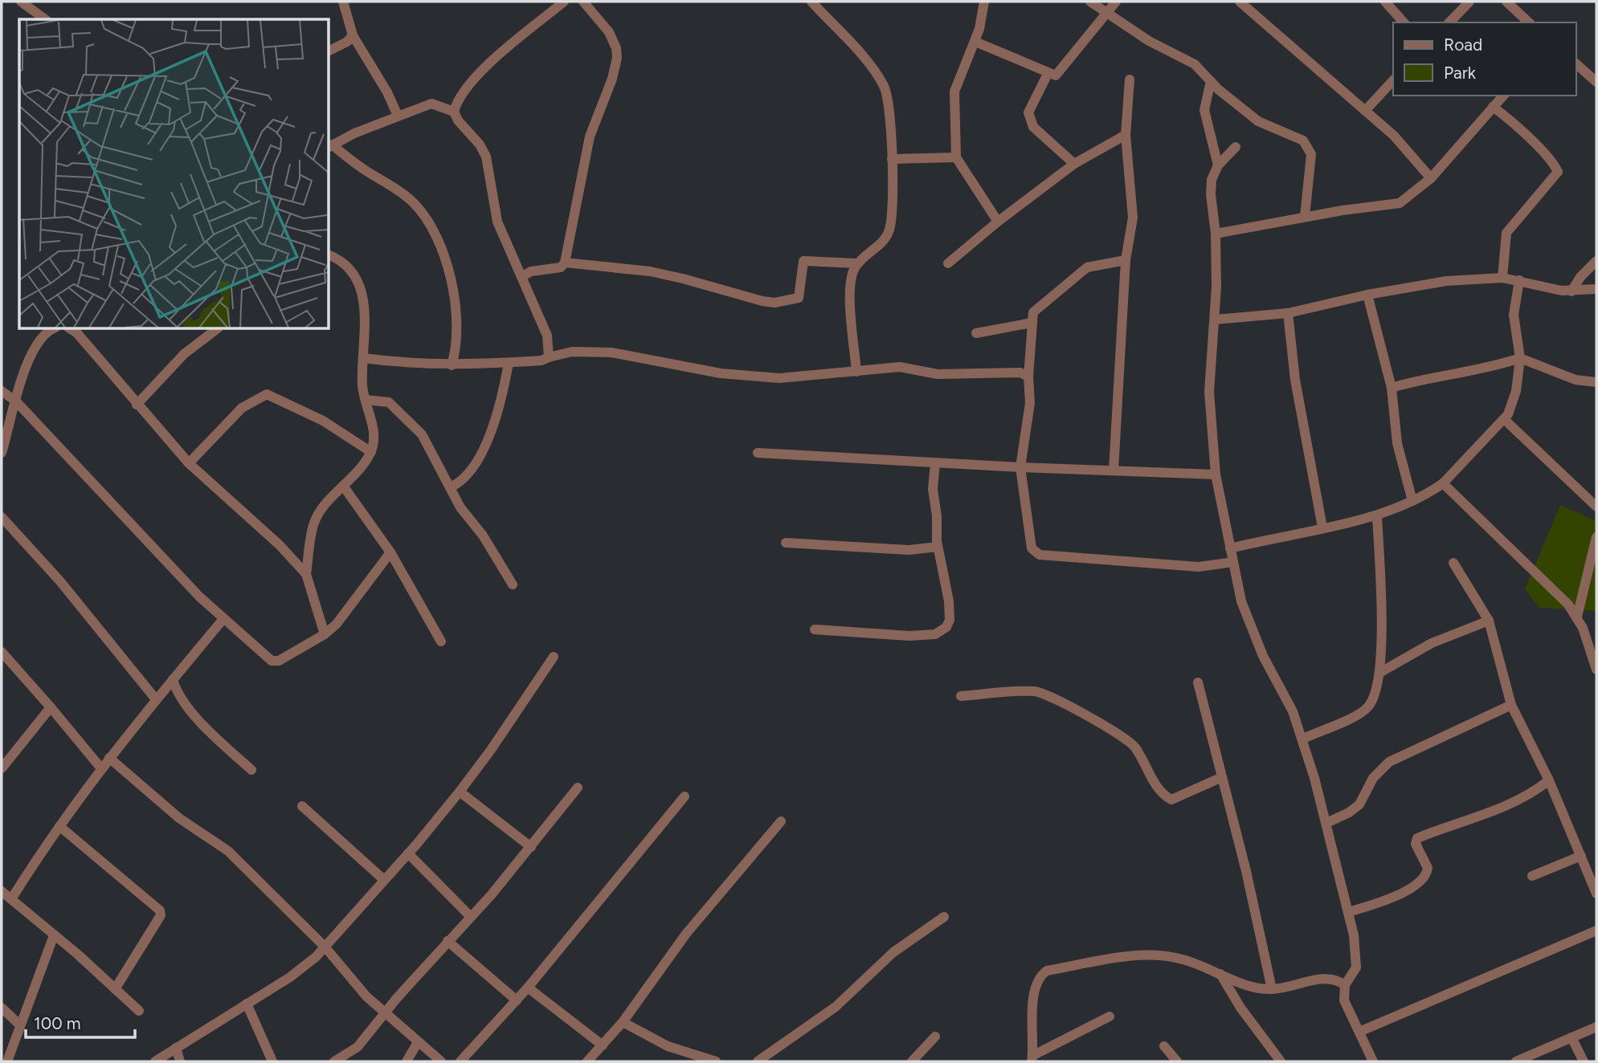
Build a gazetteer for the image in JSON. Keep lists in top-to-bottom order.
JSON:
{
  "legend": ["Road", "Park"],
  "scale_bar": "100 m"
}
